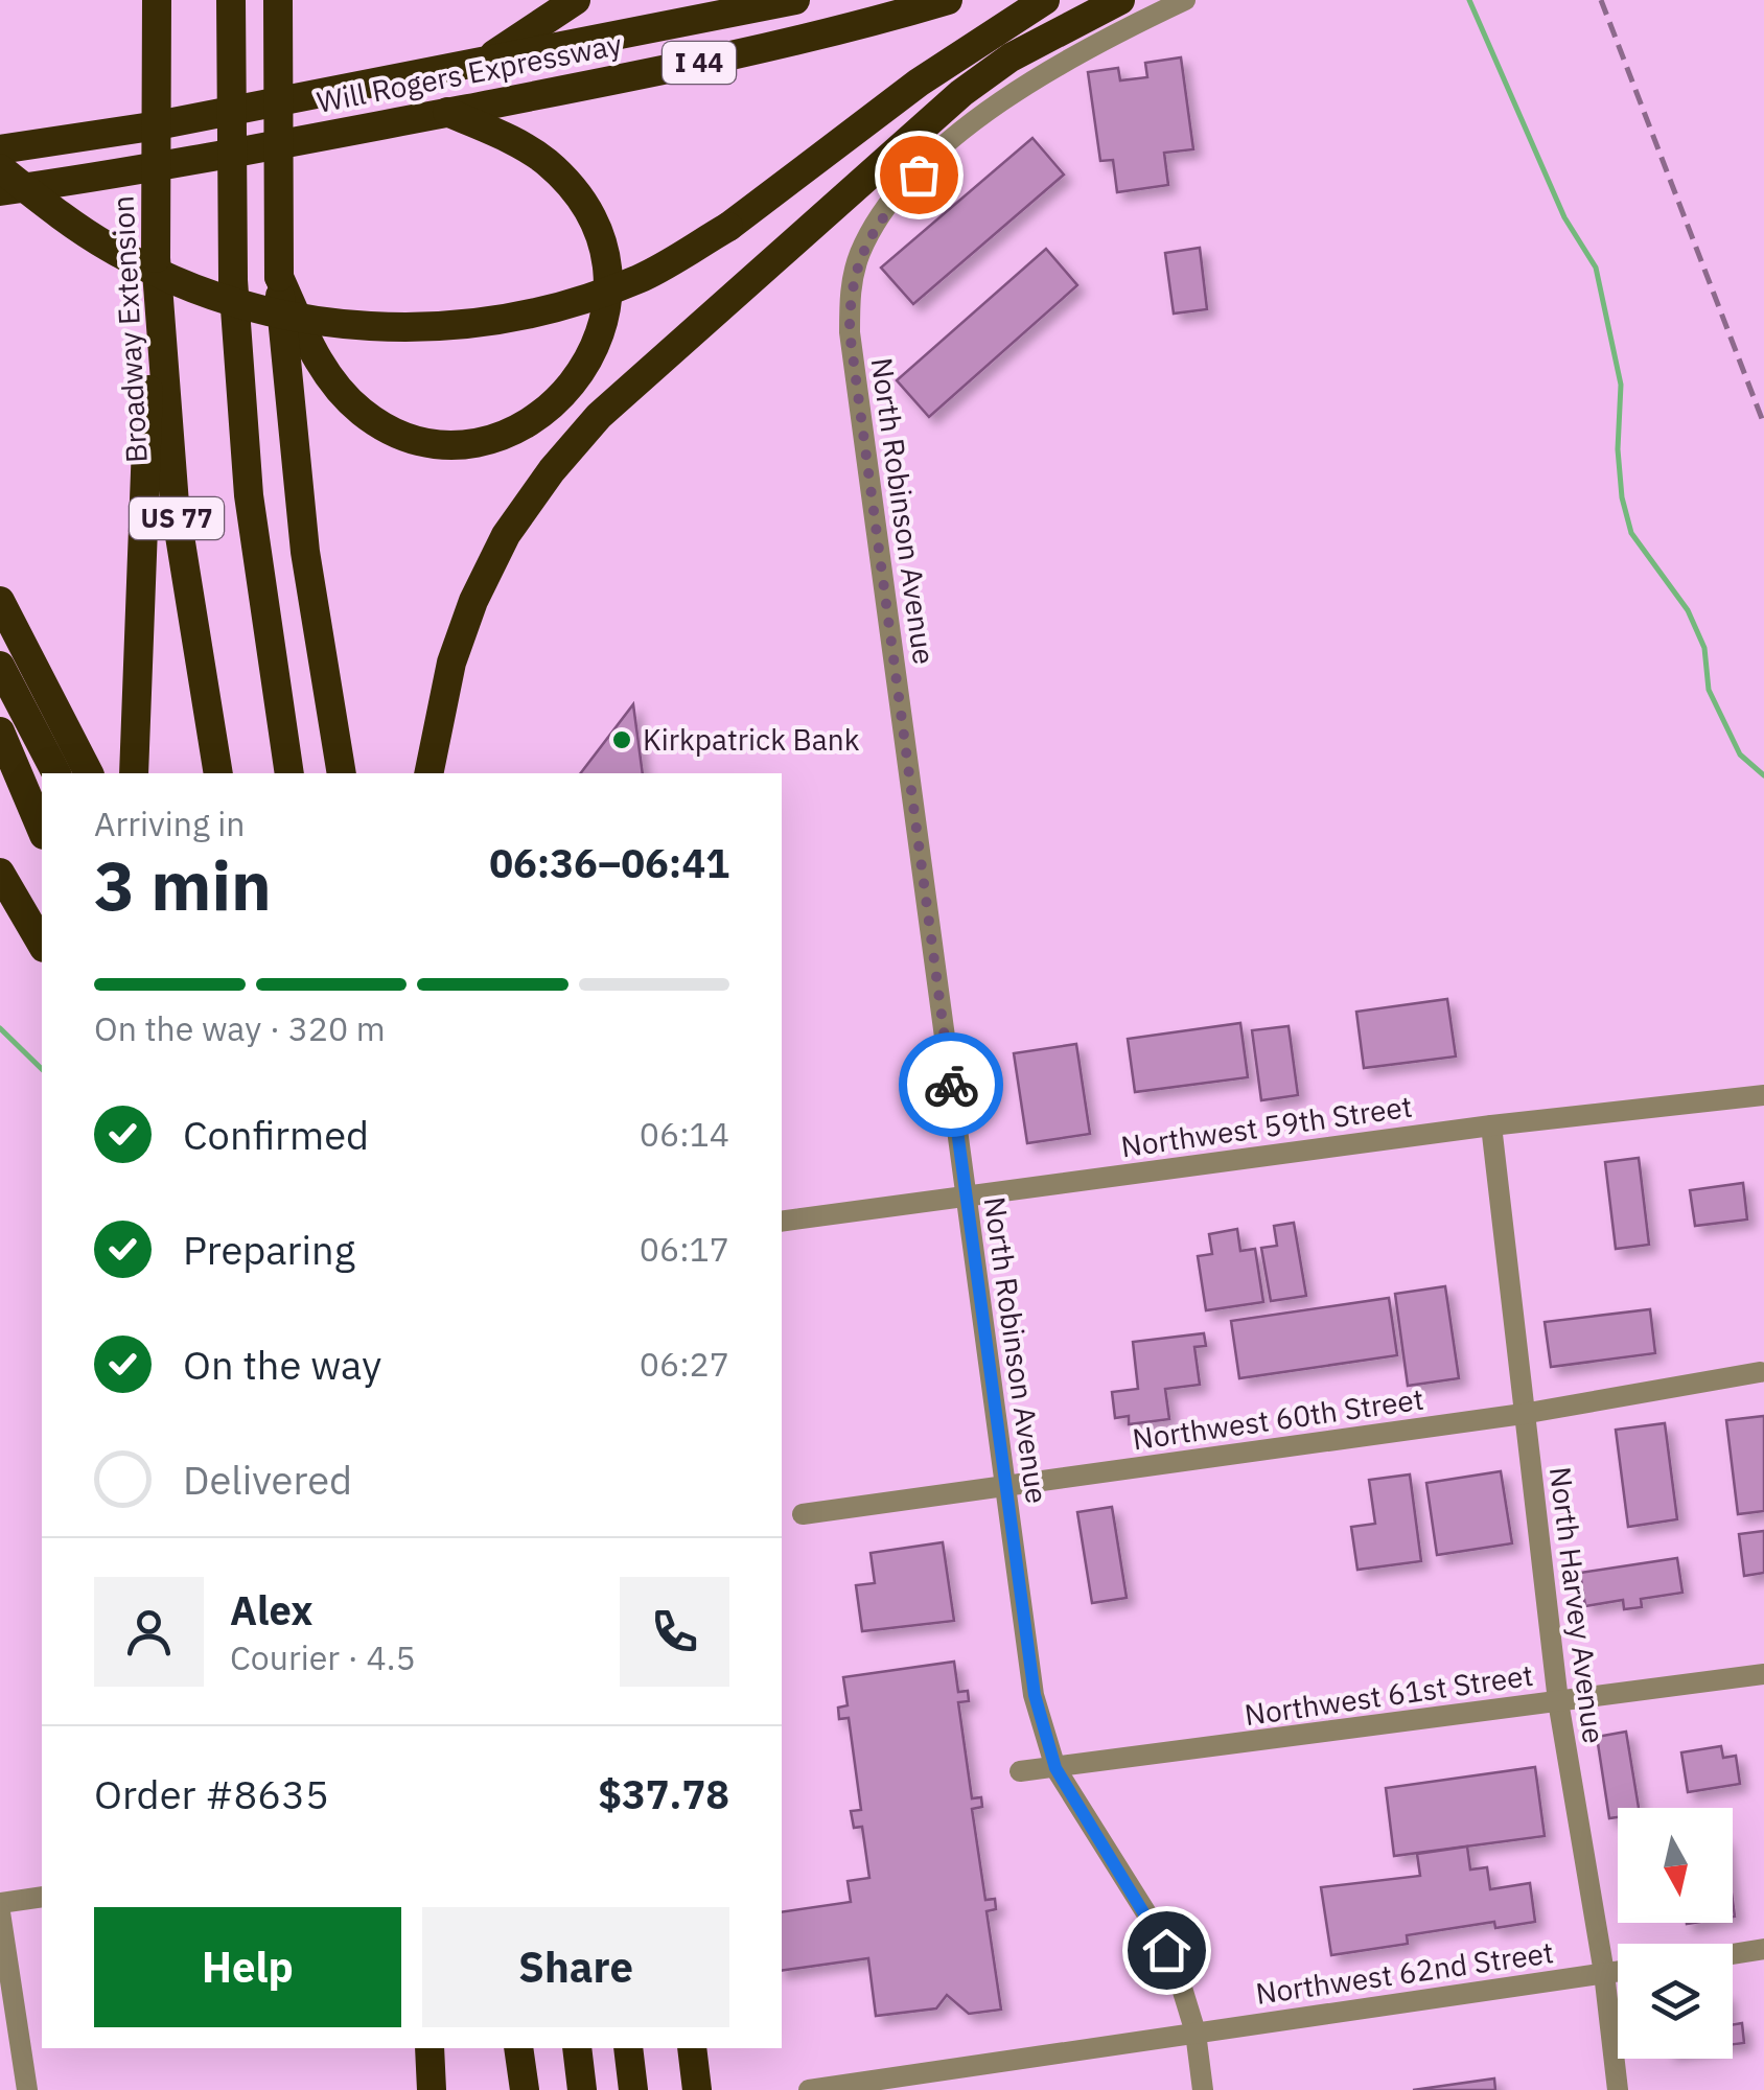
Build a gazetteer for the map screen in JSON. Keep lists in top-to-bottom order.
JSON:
{
  "streets": {
    "highway": [
      "I 44",
      "Will Rogers Expressway",
      "Broadway Extension",
      "US 77"
    ],
    "street": [
      "North Robinson Avenue",
      "Northwest 59th Street",
      "Northwest 60th Street",
      "North Harvey Avenue",
      "Northwest 61st Street",
      "Northwest 62nd Street"
    ]
  },
  "crossings": [
    ["North Robinson Avenue", "Northwest 59th Street"],
    ["North Robinson Avenue", "Northwest 60th Street"],
    ["North Robinson Avenue", "Northwest 61st Street"],
    ["North Robinson Avenue", "Northwest 62nd Street"],
    ["Northwest 59th Street", "North Harvey Avenue"],
    ["Northwest 60th Street", "North Harvey Avenue"],
    ["North Harvey Avenue", "Northwest 61st Street"],
    ["North Harvey Avenue", "Northwest 62nd Street"]
  ],
  "places": ["Kirkpatrick Bank"],
  "north": "bottom",
  "page": {
    "heading": ["3 min", "Arriving in", "06:36–06:41"],
    "panel": [
      "Alex",
      "Courier · 4.5",
      "Order #8635",
      "$37.78"
    ],
    "bar": "On the way · 320 m",
    "list": [
      ["Confirmed", "06:14"],
      ["Preparing", "06:17"],
      ["On the way", "06:27"],
      "Delivered"
    ],
    "buttons": ["Help", "Share"]
  }
}
